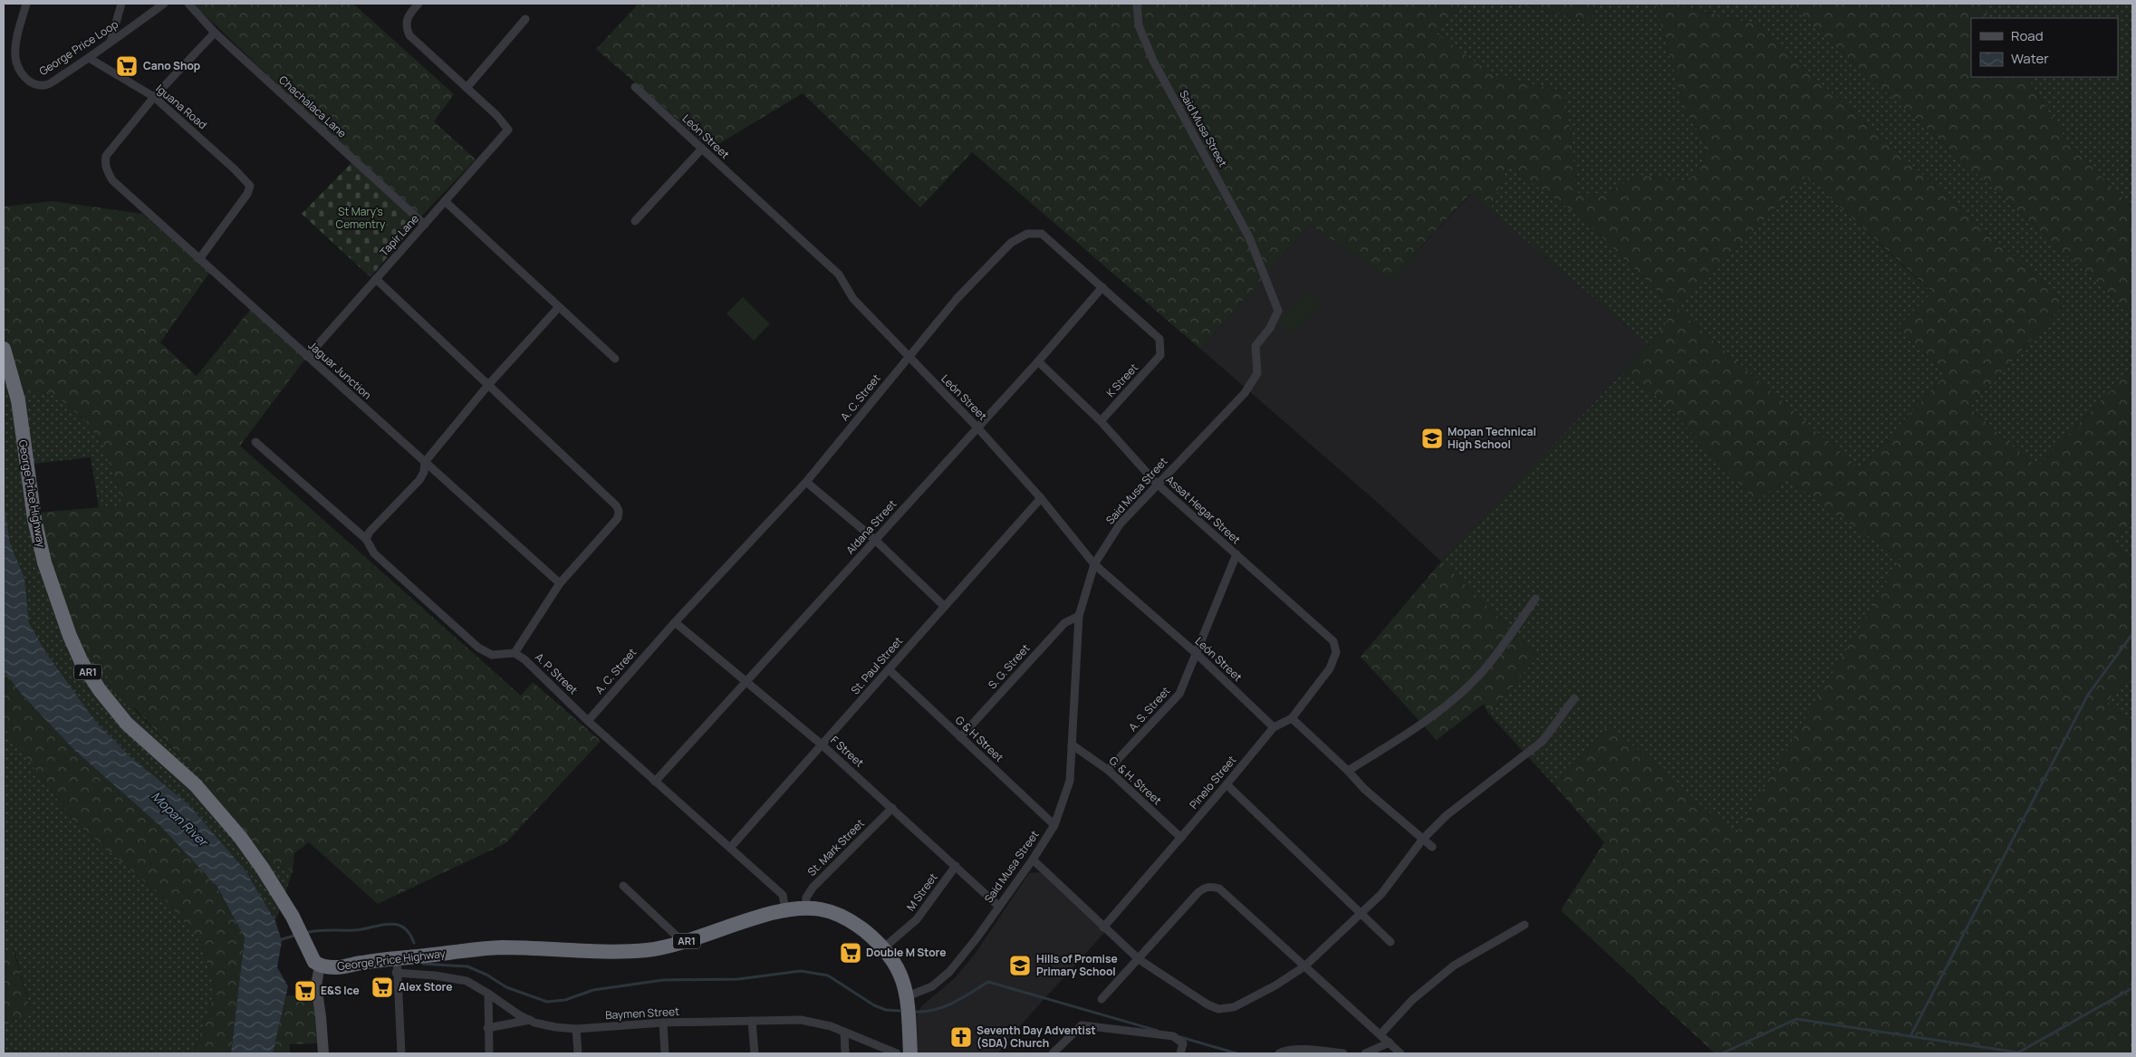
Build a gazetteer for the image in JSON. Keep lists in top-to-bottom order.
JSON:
{
  "streets": {
    "highway": ["George Price Highway", "AR1"],
    "street": [
      "George Price Loop",
      "Iguana Road",
      "Chachalaca Lane",
      "Said Musa Street",
      "León Street",
      "Tapir Lane",
      "Jaguar Junction",
      "K Street",
      "A. C. Street",
      "Assat Hegar Street",
      "Aldana Street",
      "St. Paul Street",
      "S. G. Street",
      "A. P. Street",
      "A. S. Street",
      "G & H Street",
      "F Street",
      "G. & H. Street",
      "Pinelo Street",
      "St. Mark Street",
      "M Street",
      "Baymen Street"
    ]
  },
  "crossings": [
    ["George Price Loop", "Iguana Road"],
    ["Iguana Road", "Jaguar Junction"],
    ["Chachalaca Lane", "Tapir Lane"],
    ["Said Musa Street", "León Street"],
    ["Said Musa Street", "George Price Highway"],
    ["Said Musa Street", "Assat Hegar Street"],
    ["Said Musa Street", "S. G. Street"],
    ["Said Musa Street", "G & H Street"],
    ["Said Musa Street", "F Street"],
    ["Said Musa Street", "G. & H. Street"],
    ["León Street", "A. C. Street"],
    ["León Street", "Aldana Street"],
    ["León Street", "St. Paul Street"],
    ["León Street", "A. S. Street"],
    ["León Street", "Pinelo Street"],
    ["Tapir Lane", "Jaguar Junction"],
    ["K Street", "A. C. Street"],
    ["K Street", "Assat Hegar Street"],
    ["A. C. Street", "Aldana Street"],
    ["A. C. Street", "A. P. Street"],
    ["A. C. Street", "F Street"],
    ["George Price Highway", "A. P. Street"],
    ["George Price Highway", "St. Mark Street"],
    ["George Price Highway", "M Street"],
    ["George Price Highway", "Baymen Street"],
    ["Assat Hegar Street", "Aldana Street"],
    ["Assat Hegar Street", "A. S. Street"],
    ["Assat Hegar Street", "Pinelo Street"],
    ["Aldana Street", "A. P. Street"],
    ["Aldana Street", "F Street"],
    ["St. Paul Street", "A. P. Street"],
    ["St. Paul Street", "G & H Street"],
    ["St. Paul Street", "F Street"],
    ["S. G. Street", "G & H Street"],
    ["A. S. Street", "G. & H. Street"],
    ["F Street", "St. Mark Street"],
    ["F Street", "M Street"],
    ["G. & H. Street", "Pinelo Street"]
  ],
  "water": ["Mopan River"],
  "parks": ["St Mary's Cementry"],
  "places": {
    "supermarket": [
      "Cano Shop",
      "Double M Store",
      "Alex Store",
      "E&S Ice"
    ],
    "school or university": ["Mopan Technical High School", "Hills of Promise Primary School"],
    "church": ["Seventh Day Adventist (SDA) Church"]
  },
  "legend": ["Road", "Water"]
}
